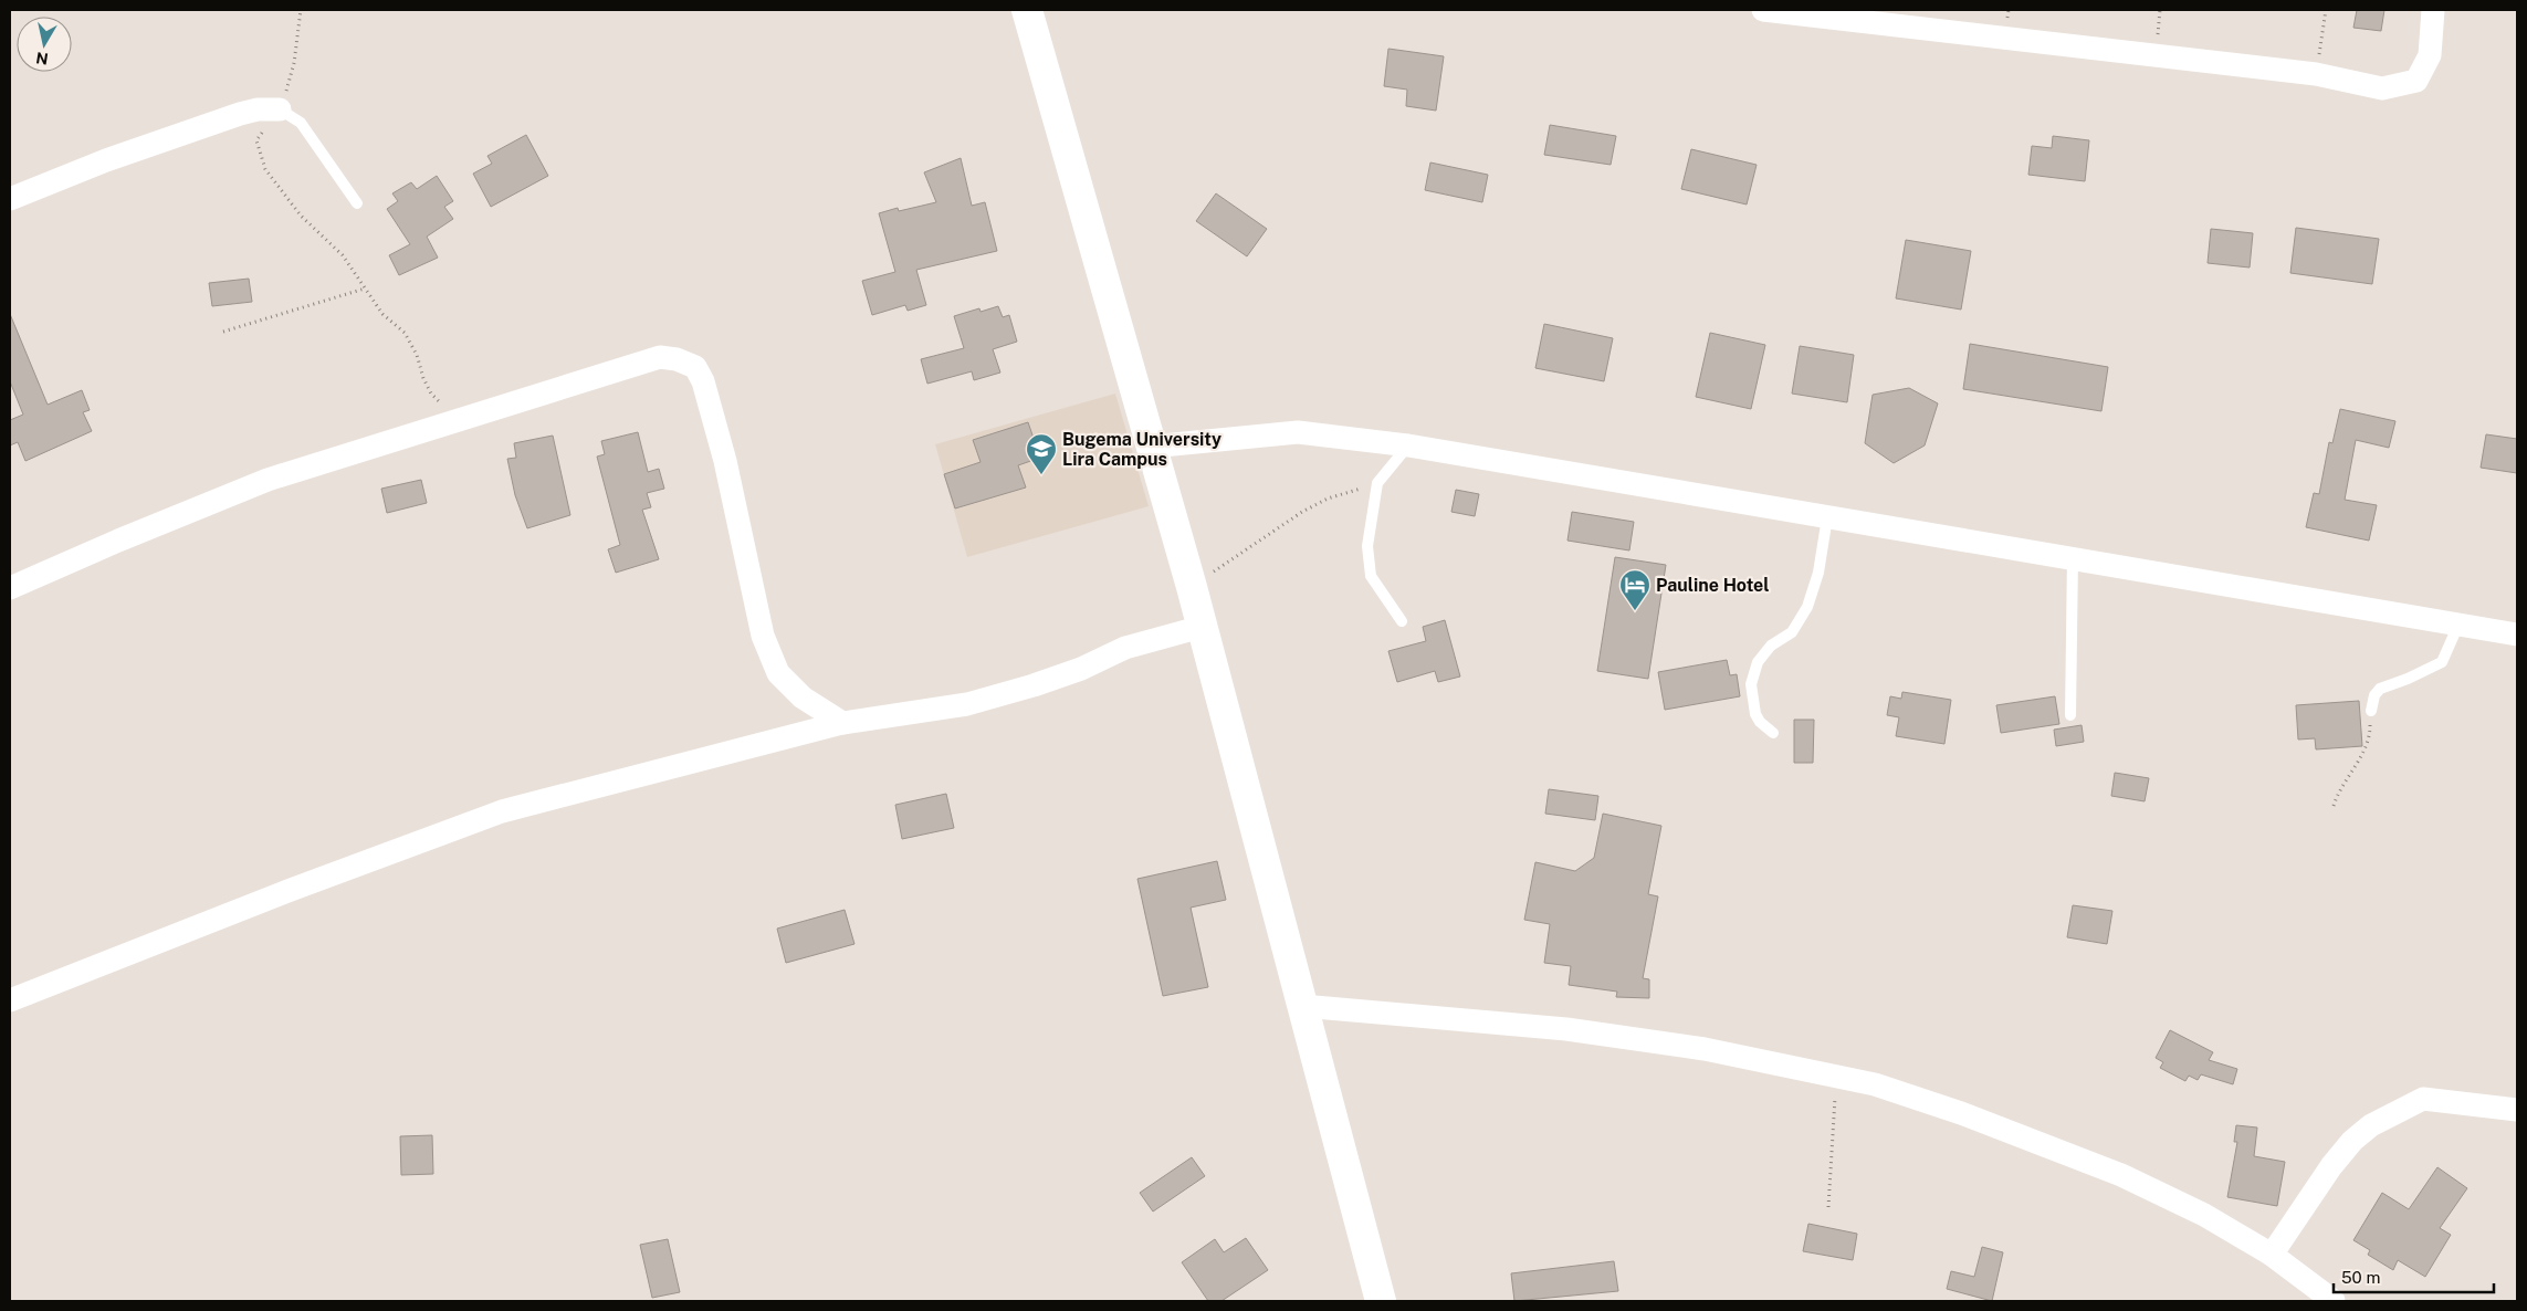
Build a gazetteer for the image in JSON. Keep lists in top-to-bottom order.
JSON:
{
  "places": {
    "school or university": ["Bugema University Lira Campus"],
    "hotel": ["Pauline Hotel"]
  },
  "scale_bar": "50 m",
  "north": "bottom"
}
